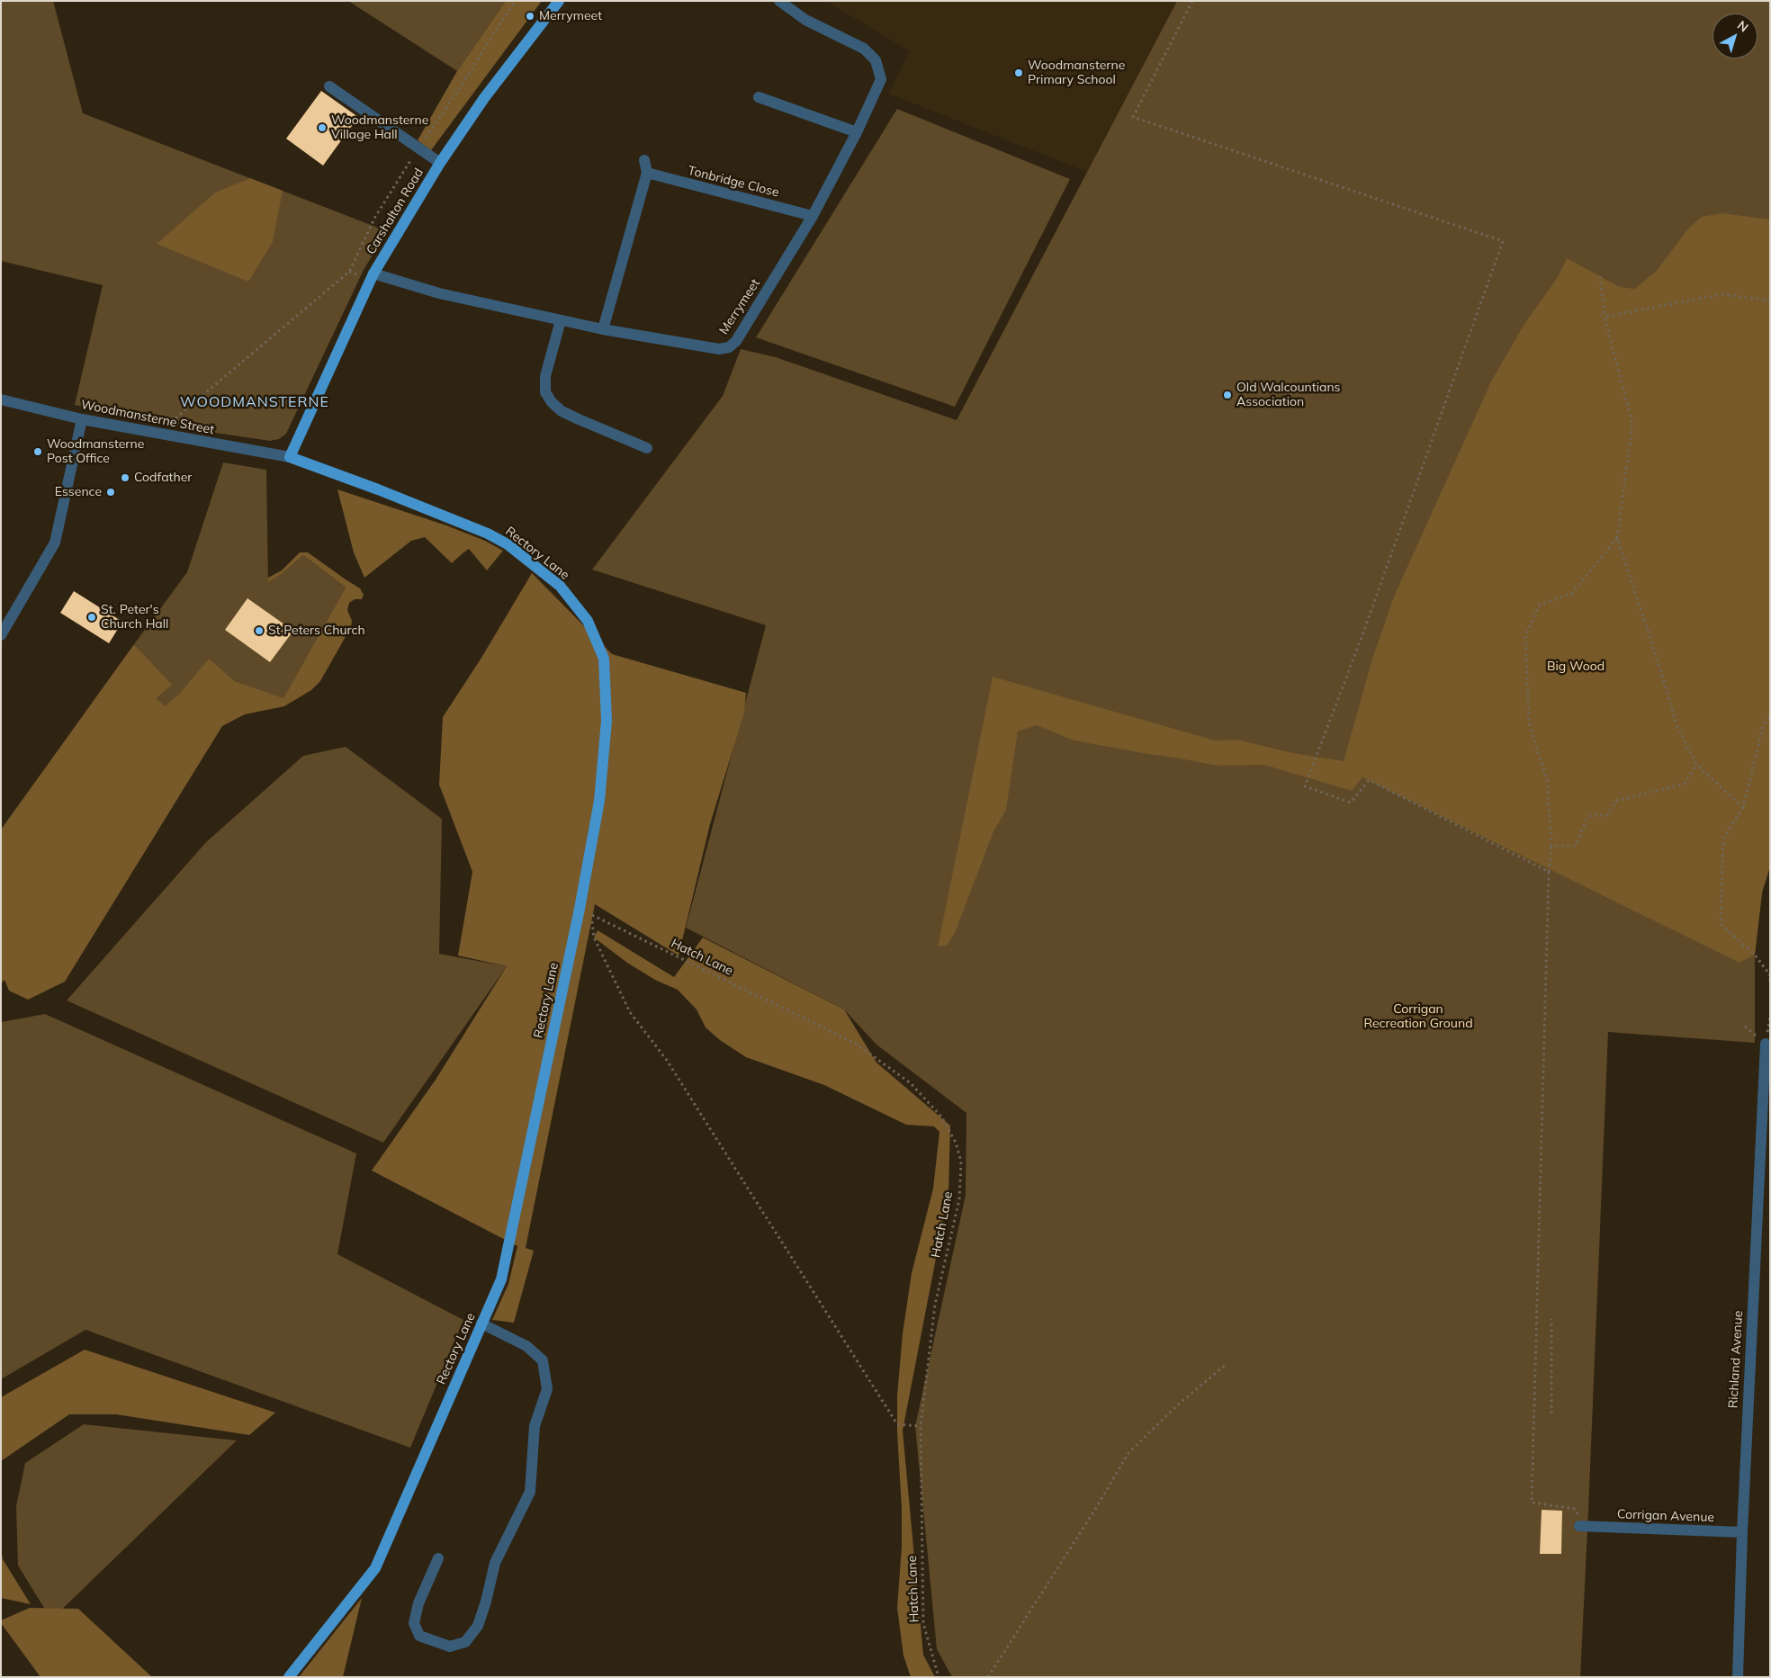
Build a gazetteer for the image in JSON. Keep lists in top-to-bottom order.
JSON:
{
  "streets": {
    "main road": ["Carshalton Road", "Rectory Lane"],
    "street": [
      "Tonbridge Close",
      "Merrymeet",
      "Woodmansterne Street",
      "Richland Avenue",
      "Corrigan Avenue"
    ],
    "path": ["Hatch Lane"]
  },
  "crossings": [
    ["Tonbridge Close", "Merrymeet"],
    ["Carshalton Road", "Merrymeet"],
    ["Carshalton Road", "Woodmansterne Street"],
    ["Carshalton Road", "Rectory Lane"],
    ["Woodmansterne Street", "Rectory Lane"],
    ["Rectory Lane", "Hatch Lane"],
    ["Richland Avenue", "Corrigan Avenue"]
  ],
  "districts": ["WOODMANSTERNE"],
  "parks": ["Big Wood", "Corrigan Recreation Ground"],
  "places": [
    "Merrymeet",
    "Woodmansterne Primary School",
    "Woodmansterne Village Hall",
    "Old Walcountians Association",
    "Woodmansterne Post Office",
    "Codfather",
    "Essence",
    "St. Peter's Church Hall",
    "St Peters Church"
  ],
  "north": "top right"
}
